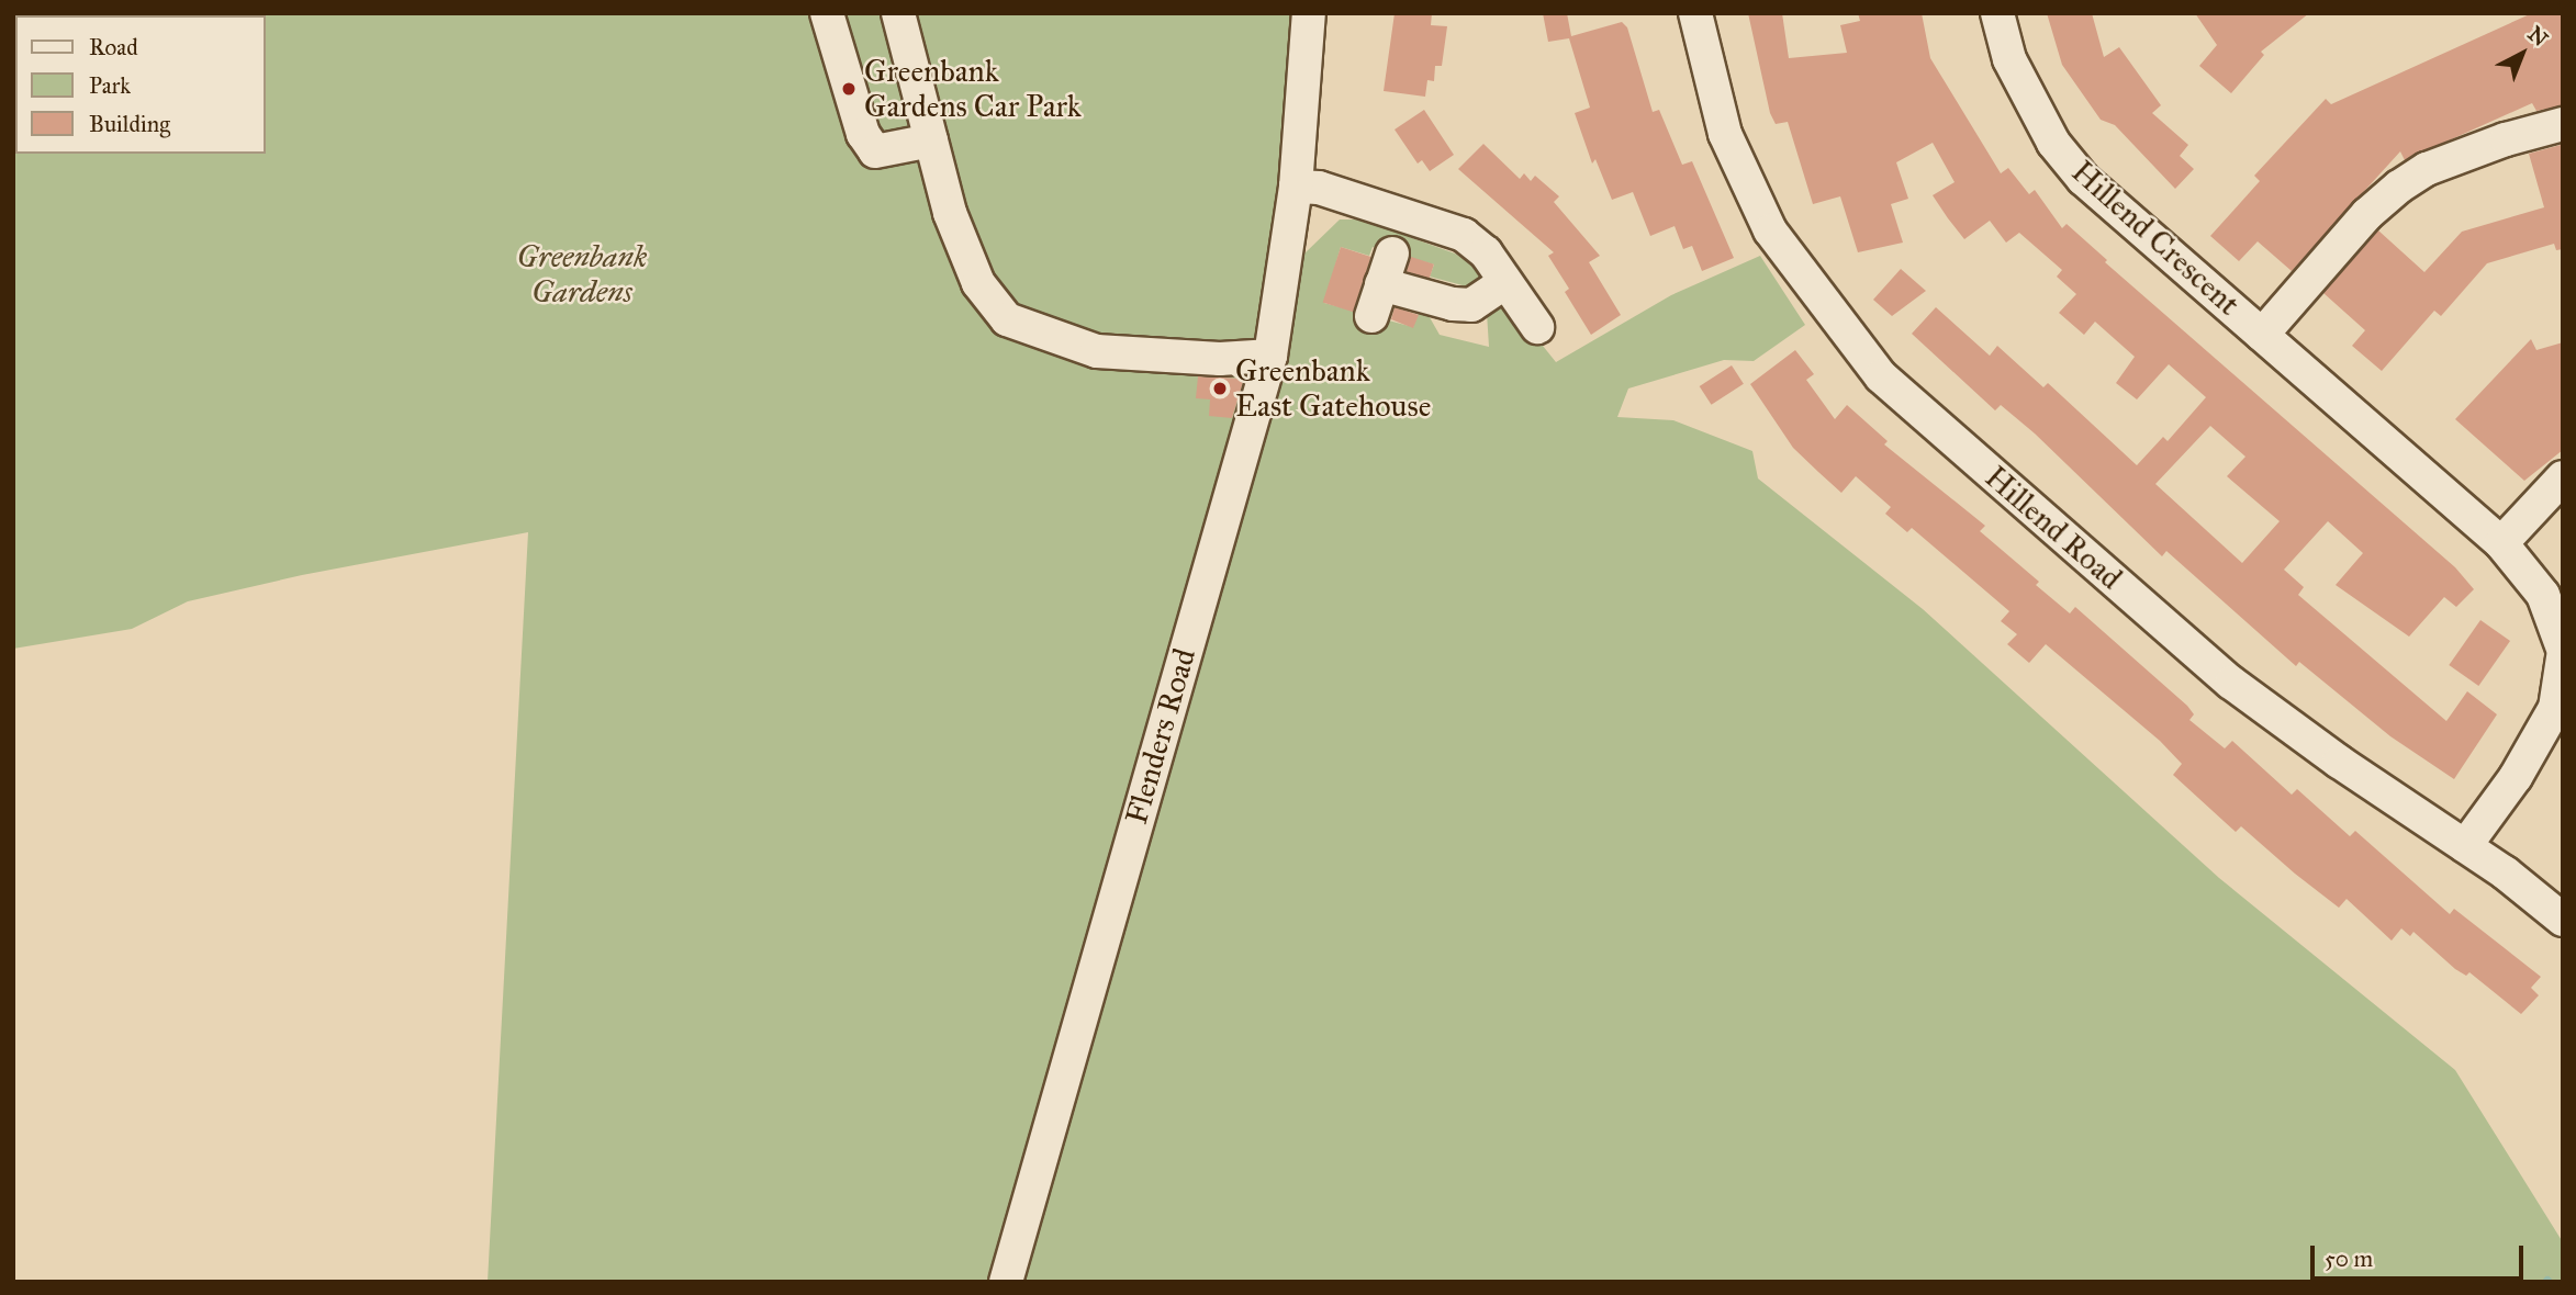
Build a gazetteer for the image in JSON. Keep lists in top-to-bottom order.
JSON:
{
  "streets": {
    "street": ["Hillend Crescent", "Hillend Road", "Flenders Road"]
  },
  "parks": ["Greenbank Gardens"],
  "places": ["Greenbank Gardens Car Park", "Greenbank East Gatehouse"],
  "legend": ["Road", "Park", "Building"],
  "scale_bar": "50 m",
  "north": "top right"
}
